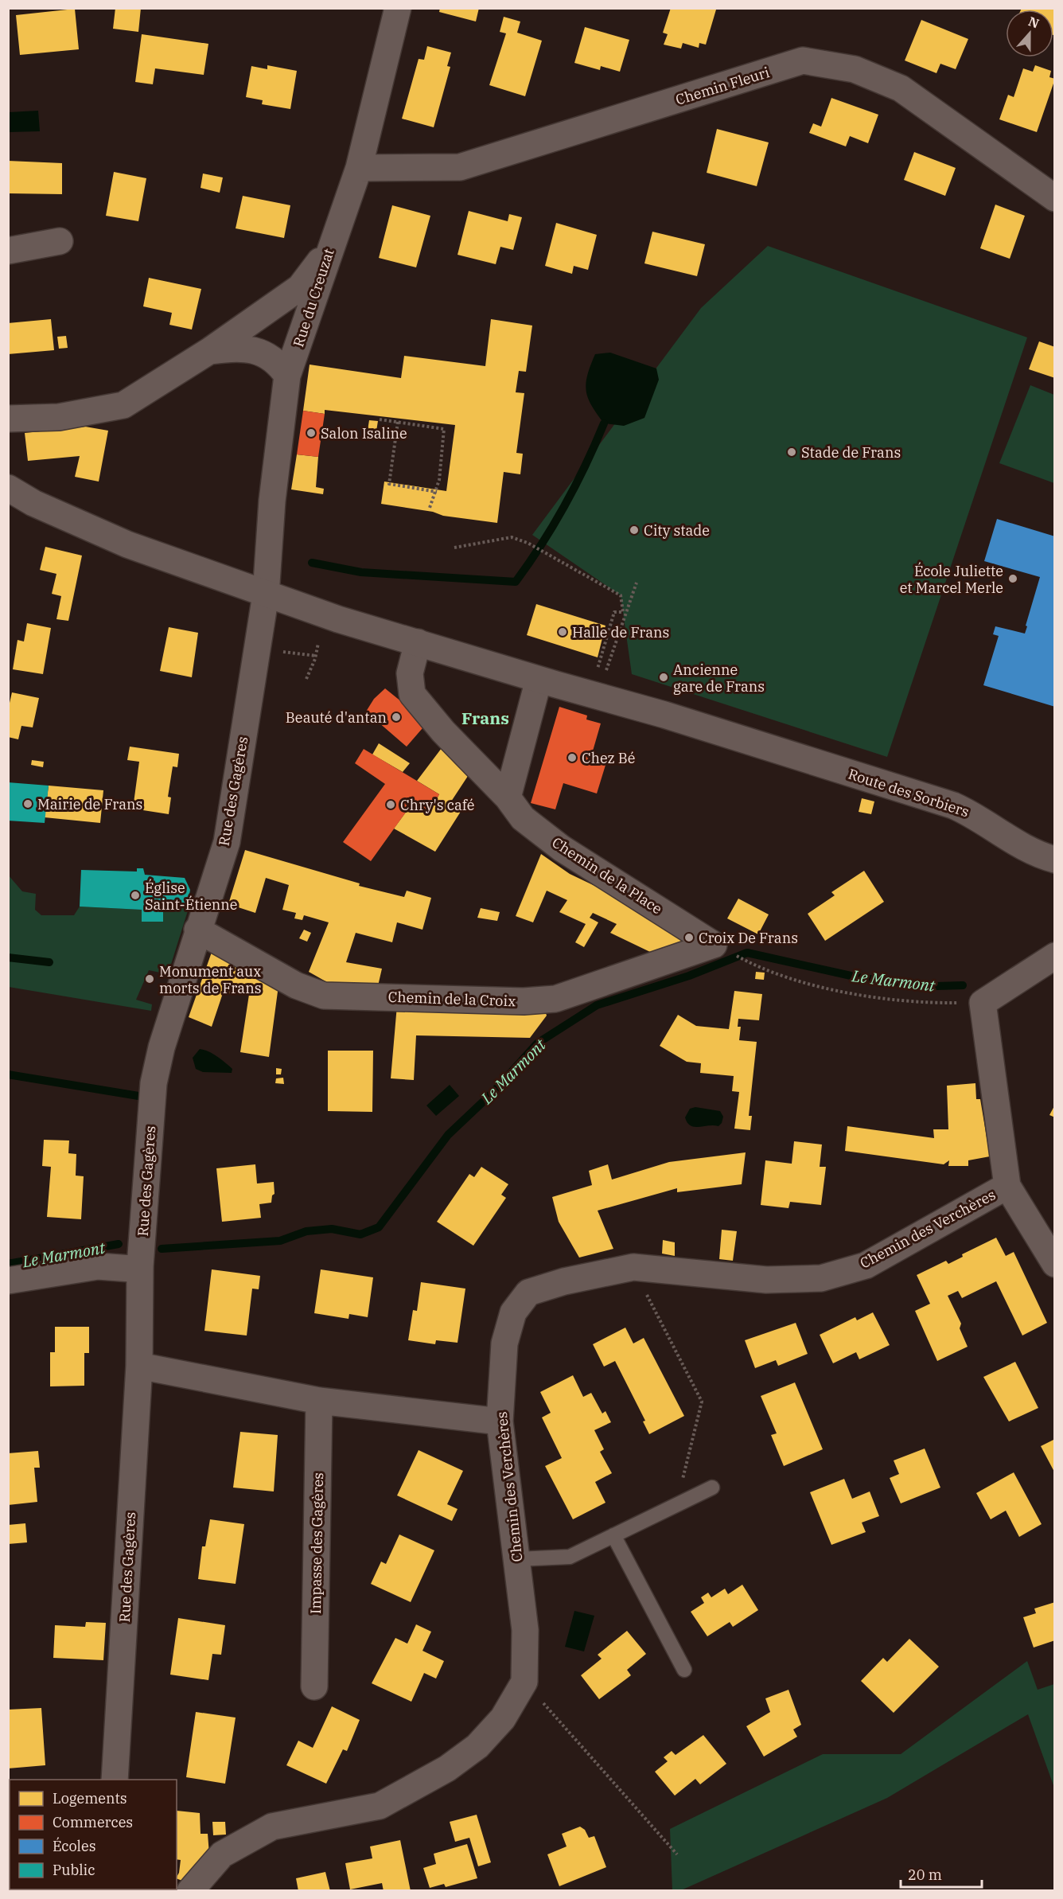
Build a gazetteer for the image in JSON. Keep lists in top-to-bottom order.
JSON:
{
  "streets": {
    "street": [
      "Chemin Fleuri",
      "Rue du Creuzat",
      "Rue des Gagères",
      "Route des Sorbiers",
      "Chemin de la Place",
      "Chemin de la Croix",
      "Chemin des Verchères",
      "Impasse des Gagères"
    ]
  },
  "crossings": [
    ["Chemin Fleuri", "Rue du Creuzat"],
    ["Rue du Creuzat", "Rue des Gagères"],
    ["Rue du Creuzat", "Route des Sorbiers"],
    ["Rue des Gagères", "Route des Sorbiers"],
    ["Rue des Gagères", "Chemin de la Croix"],
    ["Route des Sorbiers", "Chemin de la Place"],
    ["Chemin de la Place", "Chemin de la Croix"]
  ],
  "districts": ["Frans"],
  "water": ["Le Marmont"],
  "places": [
    "Salon Isaline",
    "Stade de Frans",
    "City stade",
    "École Juliette et Marcel Merle",
    "Halle de Frans",
    "Ancienne gare de Frans",
    "Beauté d'antan",
    "Chez Bé",
    "Mairie de Frans",
    "Chry's café",
    "Église Saint-Étienne",
    "Croix De Frans",
    "Monument aux morts de Frans"
  ],
  "legend": [
    "Logements",
    "Commerces",
    "Écoles",
    "Public"
  ],
  "scale_bar": "20 m",
  "north": "top"
}
